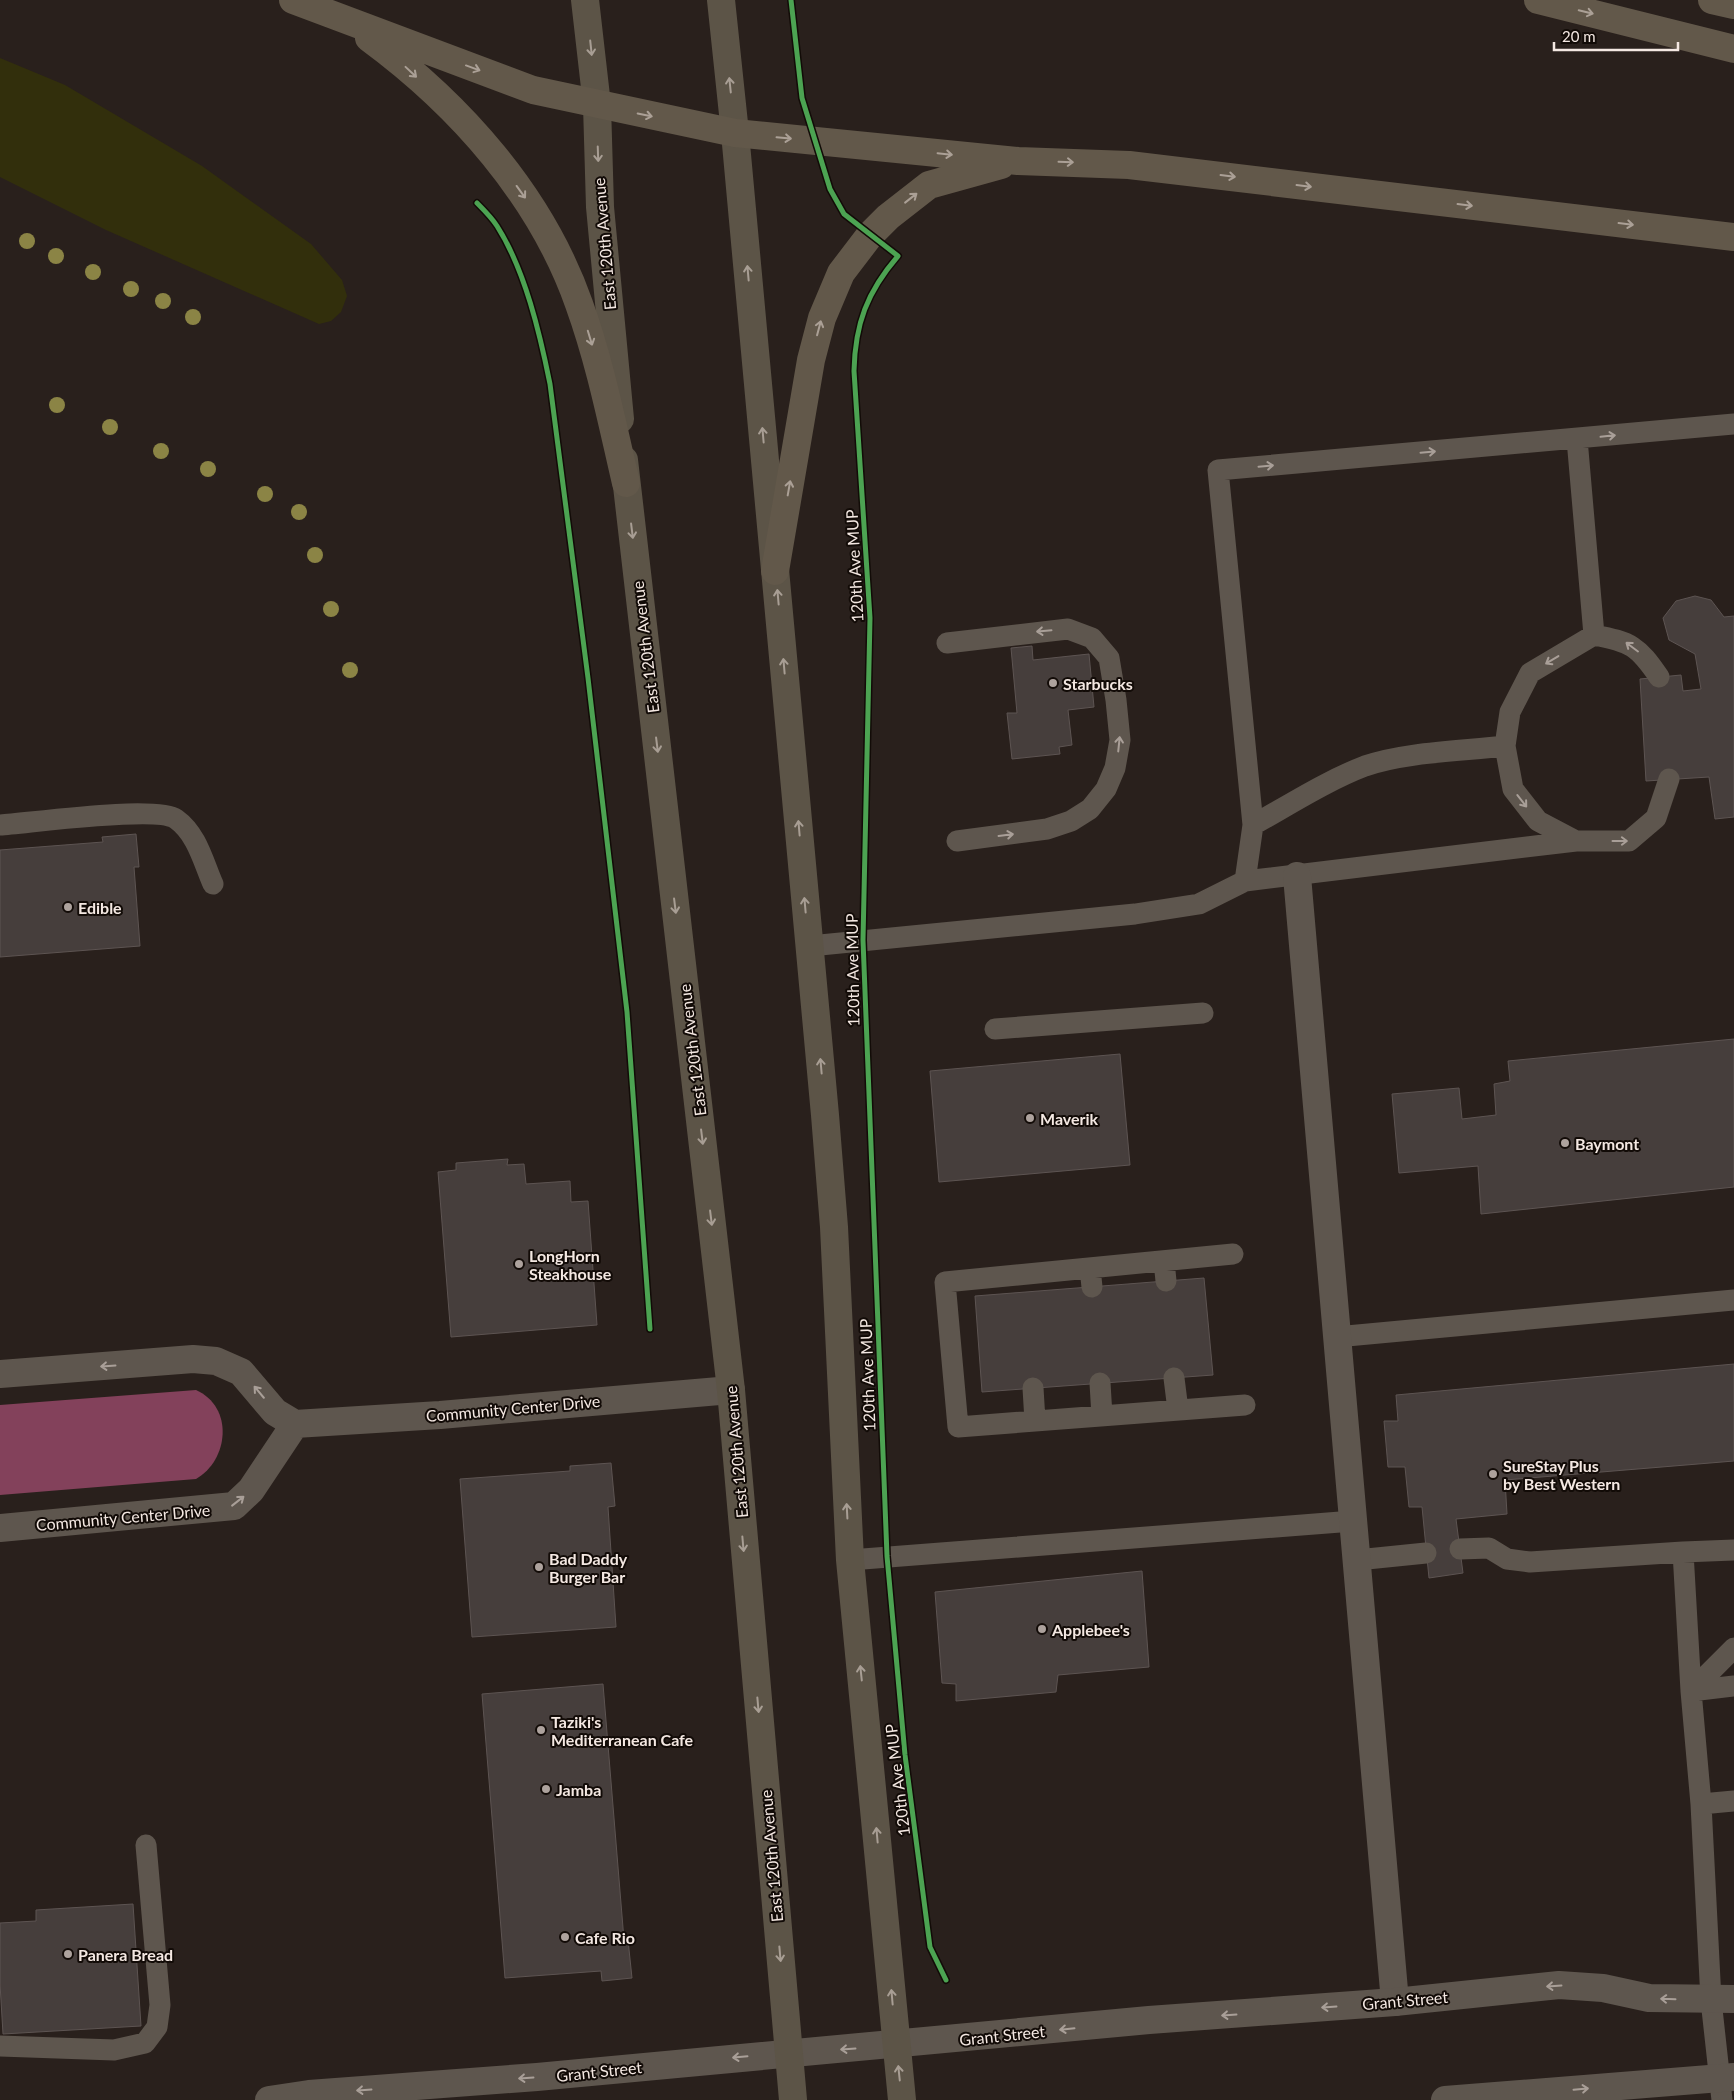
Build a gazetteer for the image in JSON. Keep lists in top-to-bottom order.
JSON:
{
  "streets": {
    "main road": ["East 120th Avenue"],
    "street": ["Community Center Drive", "Grant Street"],
    "cycle path": ["120th Ave MUP"]
  },
  "crossings": [
    ["East 120th Avenue", "Community Center Drive"],
    ["East 120th Avenue", "Grant Street"]
  ],
  "one_way": ["Community Center Drive", "Grant Street"],
  "places": [
    "Starbucks",
    "Edible",
    "Maverik",
    "Baymont",
    "LongHorn Steakhouse",
    "SureStay Plus by Best Western",
    "Bad Daddy Burger Bar",
    "Applebee's",
    "Taziki's Mediterranean Cafe",
    "Jamba",
    "Cafe Rio",
    "Panera Bread"
  ],
  "scale_bar": "20 m"
}
